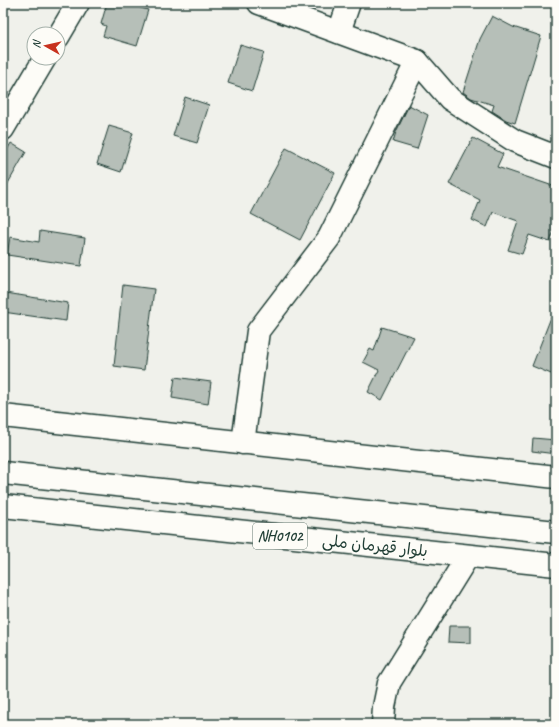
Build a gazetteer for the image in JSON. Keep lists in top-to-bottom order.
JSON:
{
  "streets": {
    "main road": ["NH0102", "بلوار قهرمان ملی"]
  },
  "north": "left"
}
